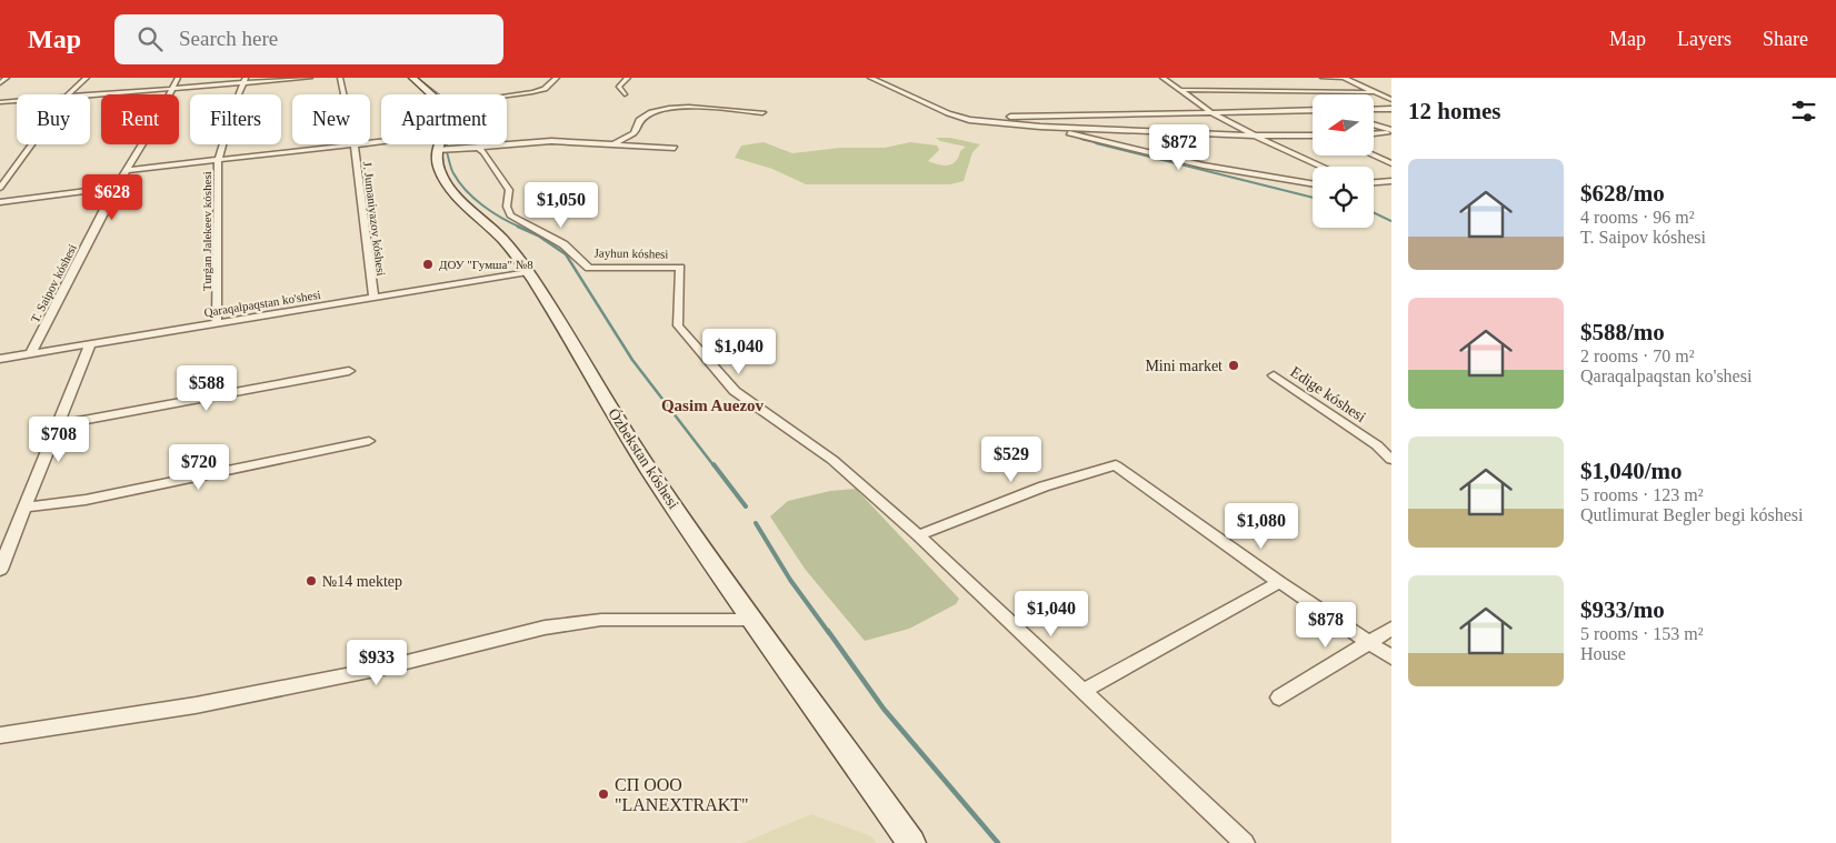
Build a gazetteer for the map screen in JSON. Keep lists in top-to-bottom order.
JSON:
{
  "streets": {
    "street": [
      "J. Jumaniyazov kóshesi",
      "Turǵan Jalekeev kóshesi",
      "Jayhun kóshesi",
      "T. Saipov kóshesi",
      "Qaraqalpaqstan ko'shesi",
      "Edige kóshesi",
      "Ózbekstan kóshesi"
    ]
  },
  "crossings": [
    ["J. Jumaniyazov kóshesi", "Qaraqalpaqstan ko'shesi"],
    ["Turǵan Jalekeev kóshesi", "Qaraqalpaqstan ko'shesi"],
    ["T. Saipov kóshesi", "Qaraqalpaqstan ko'shesi"],
    ["Qaraqalpaqstan ko'shesi", "Ózbekstan kóshesi"]
  ],
  "districts": ["Qasim Auezov"],
  "places": [
    "ДОУ \"Гумша\" №8",
    "Mini market",
    "№14 mektep",
    "СП ООО \"LANEXTRAKT\""
  ],
  "north": "left",
  "page": {
    "header": "Map",
    "search": "Search here",
    "nav": ["Map", "Layers", "Share"],
    "heading": "12 homes",
    "chip": [
      "Buy",
      "Rent",
      "Filters",
      "New",
      "Apartment"
    ],
    "price": [
      "$872",
      "$628",
      "$1,050",
      "$1,040",
      "$588",
      "$708",
      "$529",
      "$720",
      "$1,080",
      "$1,040",
      "$878",
      "$933"
    ],
    "list": [
      {
        "name": "$628/mo",
        "note": "4 rooms · 96 m² · T. Saipov kóshesi"
      },
      {
        "name": "$588/mo",
        "note": "2 rooms · 70 m² · Qaraqalpaqstan ko'shesi"
      },
      {
        "name": "$1,040/mo",
        "note": "5 rooms · 123 m² · Qutlimurat Begler begi kóshesi"
      },
      {
        "name": "$933/mo",
        "note": "5 rooms · 153 m² · House"
      }
    ]
  }
}
